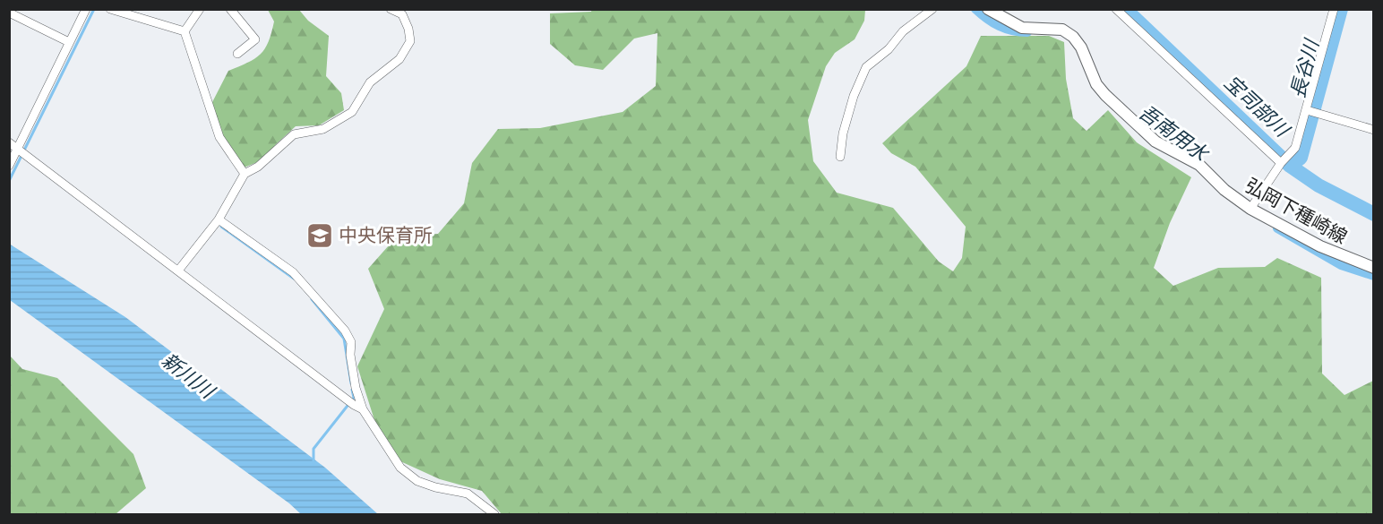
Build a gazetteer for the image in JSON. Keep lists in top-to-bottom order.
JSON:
{
  "streets": {
    "main road": ["弘岡下種崎線"]
  },
  "water": [
    "長谷川",
    "宝司部川",
    "吾南用水",
    "新川川"
  ],
  "places": {
    "school or university": ["中央保育所"]
  }
}
